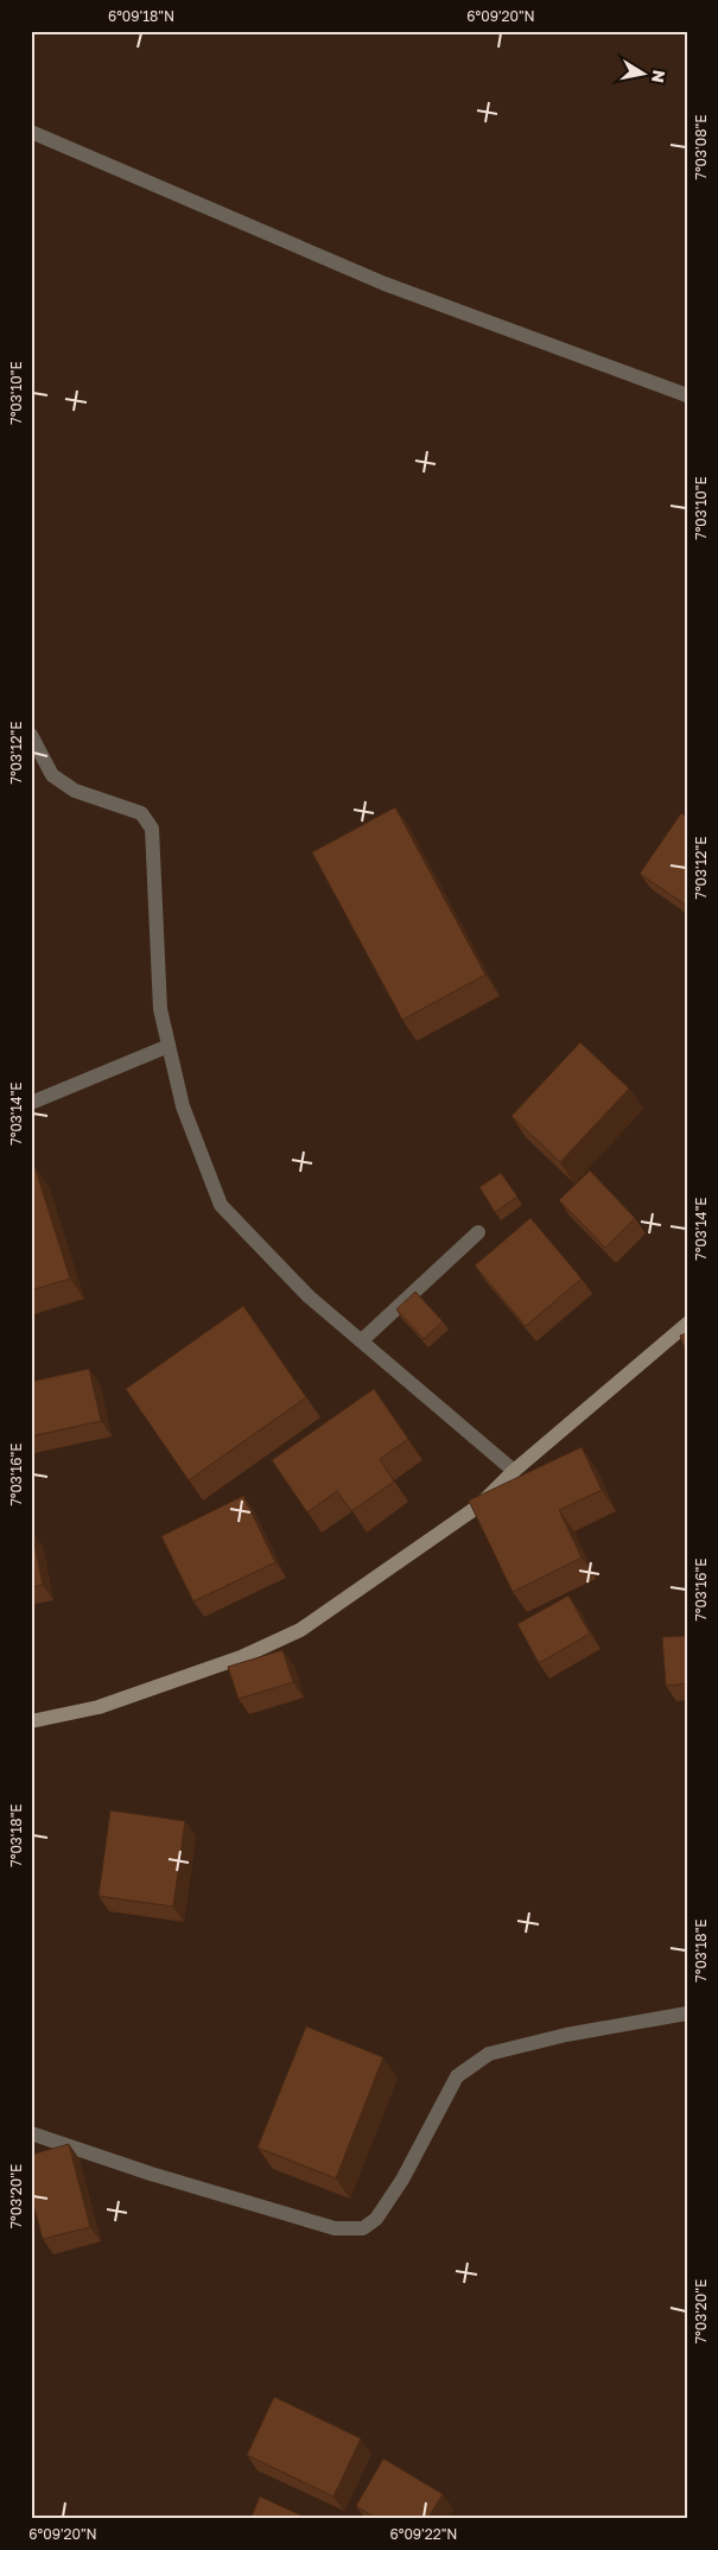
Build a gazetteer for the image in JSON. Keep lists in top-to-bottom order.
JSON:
{
  "north": "right",
  "coordinates": [
    "6°09'18\"N",
    "6°09'20\"N",
    "7°03'08\"E",
    "7°03'10\"E",
    "7°03'12\"E",
    "7°03'14\"E",
    "7°03'16\"E",
    "7°03'18\"E",
    "7°03'20\"E",
    "6°09'22\"N"
  ]
}
